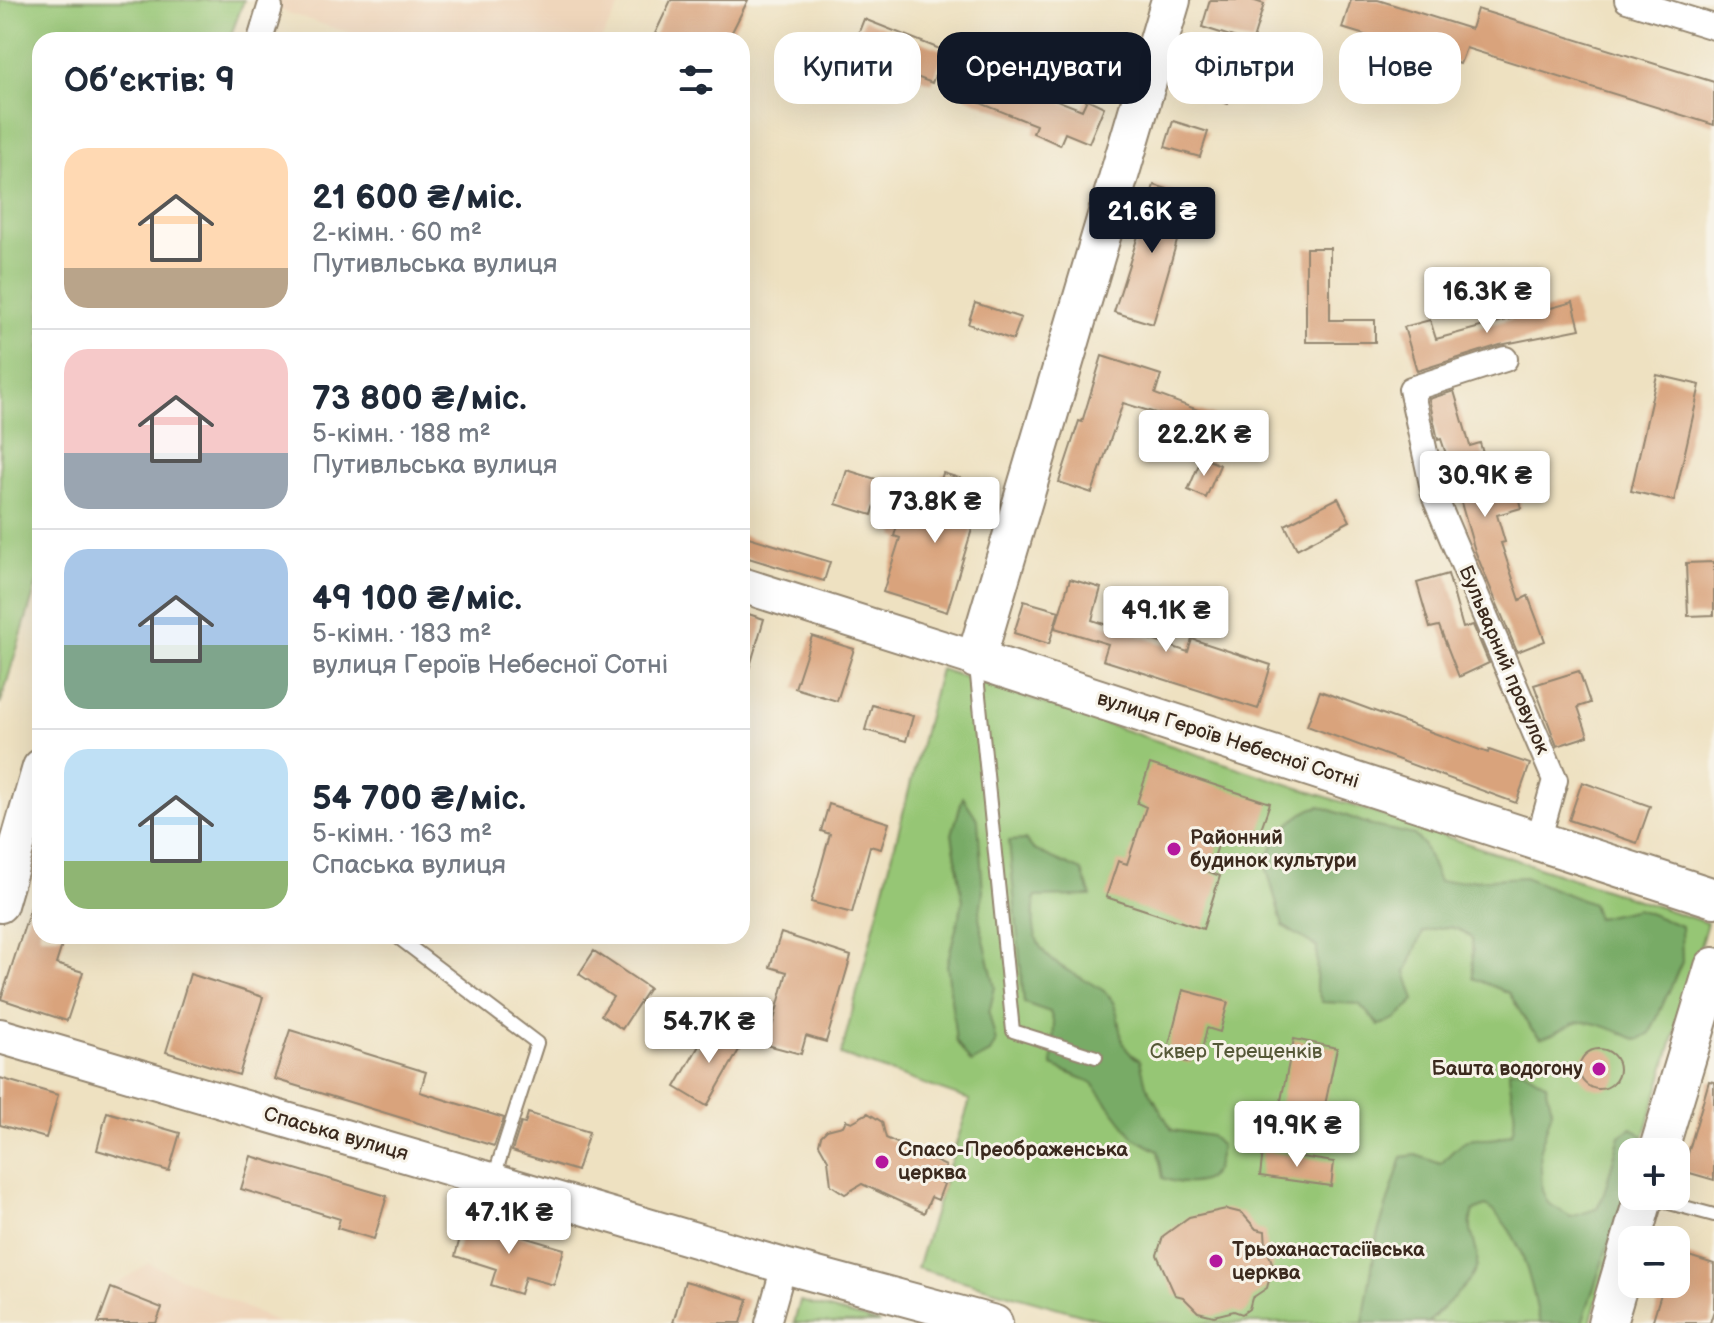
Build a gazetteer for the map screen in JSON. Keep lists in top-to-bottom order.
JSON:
{
  "streets": {
    "main road": ["вулиця Героїв Небесної Сотні"],
    "street": ["Бульварний провулок", "Спаська вулиця"]
  },
  "crossings": [
    ["Бульварний провулок", "вулиця Героїв Небесної Сотні"]
  ],
  "parks": ["Сквер Терещенків"],
  "places": [
    "Районний будинок культури",
    "Башта водогону",
    "Спасо-Преображенська церква",
    "Трьоханастасіївська церква"
  ],
  "page": {
    "chip": [
      "Купити",
      "Орендувати",
      "Фільтри",
      "Нове"
    ],
    "heading": "Об’єктів: 9",
    "list": [
      {
        "name": "21 600 ₴/міс.",
        "note": "2-кімн. · 60 m² · Путивльська вулиця"
      },
      {
        "name": "73 800 ₴/міс.",
        "note": "5-кімн. · 188 m² · Путивльська вулиця"
      },
      {
        "name": "49 100 ₴/міс.",
        "note": "5-кімн. · 183 m² · вулиця Героїв Небесної Сотні"
      },
      {
        "name": "54 700 ₴/міс.",
        "note": "5-кімн. · 163 m² · Спаська вулиця"
      }
    ],
    "price": [
      "21.6K ₴",
      "16.3K ₴",
      "22.2K ₴",
      "30.9K ₴",
      "73.8K ₴",
      "49.1K ₴",
      "54.7K ₴",
      "19.9K ₴",
      "47.1K ₴"
    ],
    "map_buttons": ["+", "−"]
  }
}
